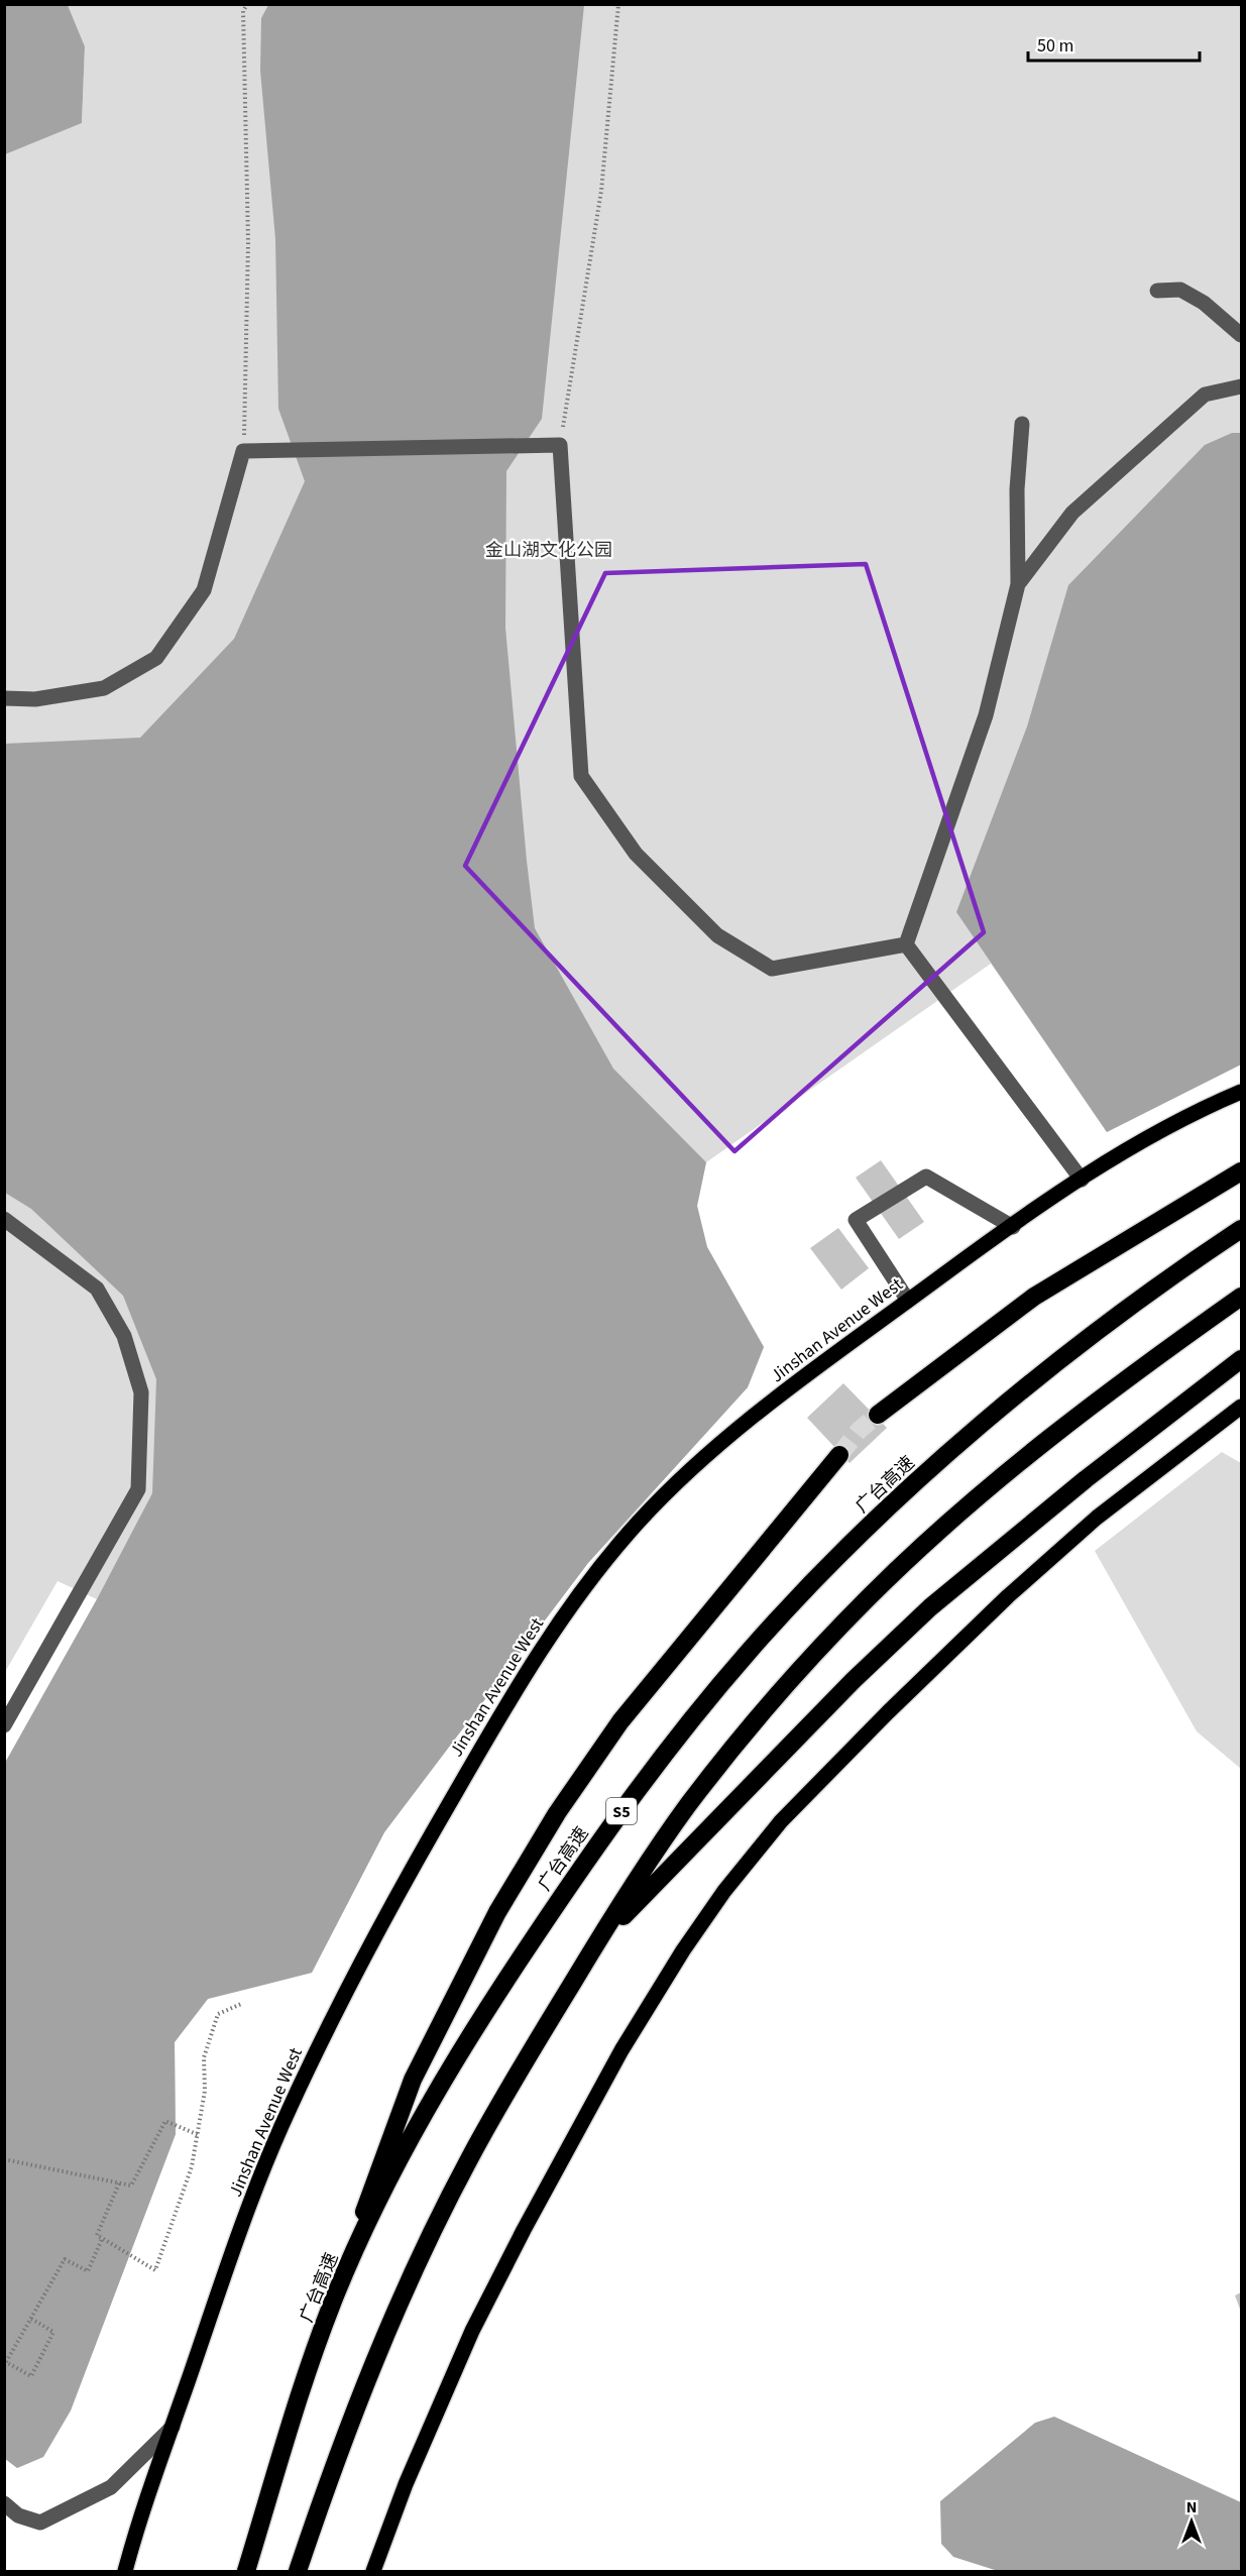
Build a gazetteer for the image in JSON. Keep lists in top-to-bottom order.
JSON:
{
  "streets": {
    "highway": ["广台高速", "S5"],
    "main road": ["Jinshan Avenue West"]
  },
  "parks": ["金山湖文化公园"],
  "scale_bar": "50 m",
  "north": "top"
}
